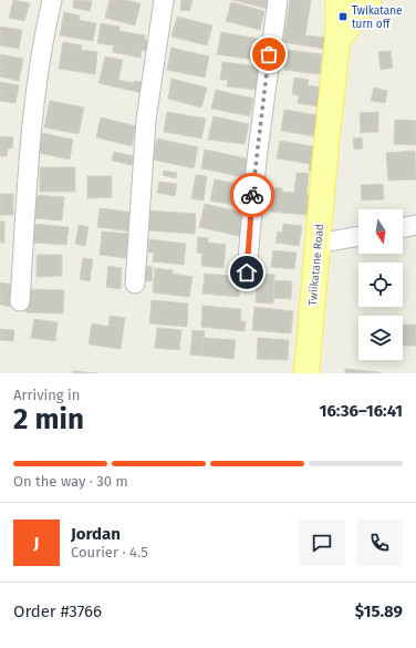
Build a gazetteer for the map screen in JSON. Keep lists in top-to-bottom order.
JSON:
{
  "streets": {
    "main road": ["Twiikatane Road"]
  },
  "places": {
    "transit": ["Twikatane turn off"]
  },
  "north": "bottom",
  "page": {
    "heading": ["2 min", "Arriving in", "16:36–16:41"],
    "panel": [
      "Jordan",
      "Courier · 4.5",
      "Order #3766",
      "$15.89"
    ],
    "bar": "On the way · 30 m",
    "round": "J"
  }
}
